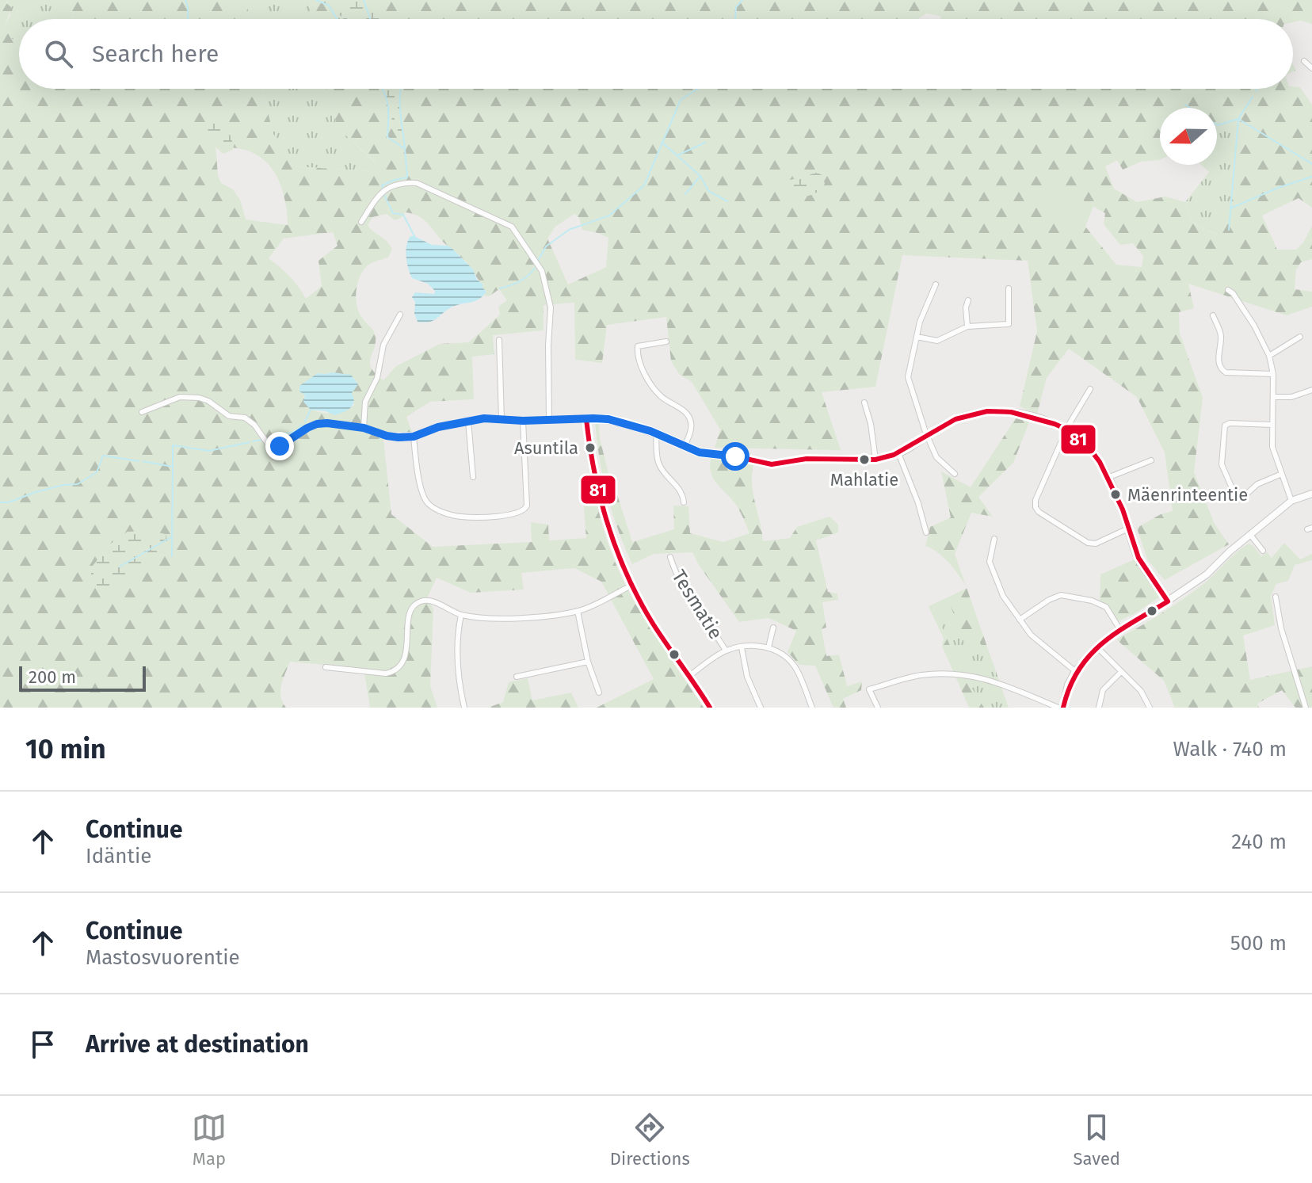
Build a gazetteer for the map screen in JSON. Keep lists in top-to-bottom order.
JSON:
{
  "streets": {
    "street": ["Tesmatie"]
  },
  "places": ["Asuntila", "Mahlatie", "Mäenrinteentie"],
  "lines": ["transit line 81"],
  "scale_bar": "200 m",
  "north": "left",
  "page": {
    "search": "Search here",
    "scale": "200 m",
    "heading": ["10 min", "Walk · 740 m"],
    "list": [
      ["Continue", "Idäntie", "240 m"],
      ["Continue", "Mastosvuorentie", "500 m"],
      "Arrive at destination"
    ],
    "nav": ["Map", "Directions", "Saved"]
  }
}
